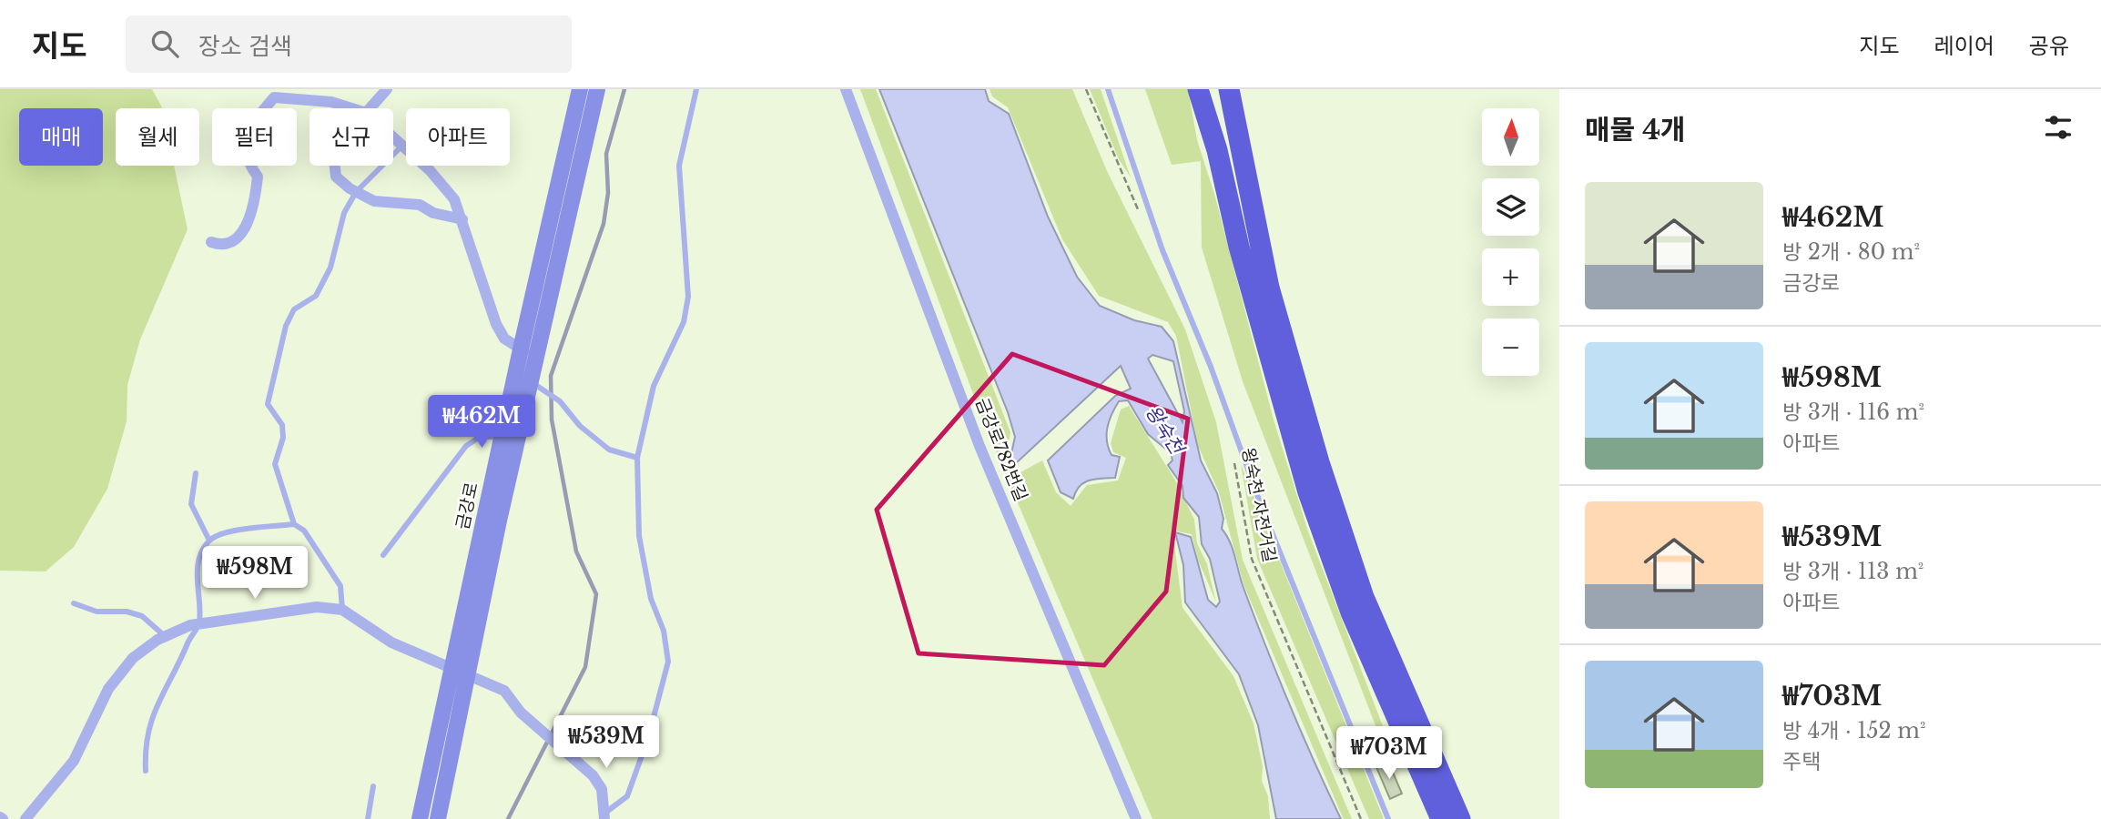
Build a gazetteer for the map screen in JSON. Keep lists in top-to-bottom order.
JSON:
{
  "streets": {
    "street": ["금강로782번길", "금강로"],
    "path": ["왕숙천 자전거길"]
  },
  "water": ["왕숙천"],
  "north": "top",
  "page": {
    "header": "지도",
    "search": "장소 검색",
    "nav": ["지도", "레이어", "공유"],
    "heading": "매물 4개",
    "map_buttons": ["+", "−"],
    "chip": [
      "매매",
      "월세",
      "필터",
      "신규",
      "아파트"
    ],
    "list": [
      {
        "name": "₩462M",
        "note": "방 2개 · 80 m² · 금강로"
      },
      {
        "name": "₩598M",
        "note": "방 3개 · 116 m² · 아파트"
      },
      {
        "name": "₩539M",
        "note": "방 3개 · 113 m² · 아파트"
      },
      {
        "name": "₩703M",
        "note": "방 4개 · 152 m² · 주택"
      }
    ],
    "price": [
      "₩462M",
      "₩598M",
      "₩539M",
      "₩703M"
    ]
  }
}
